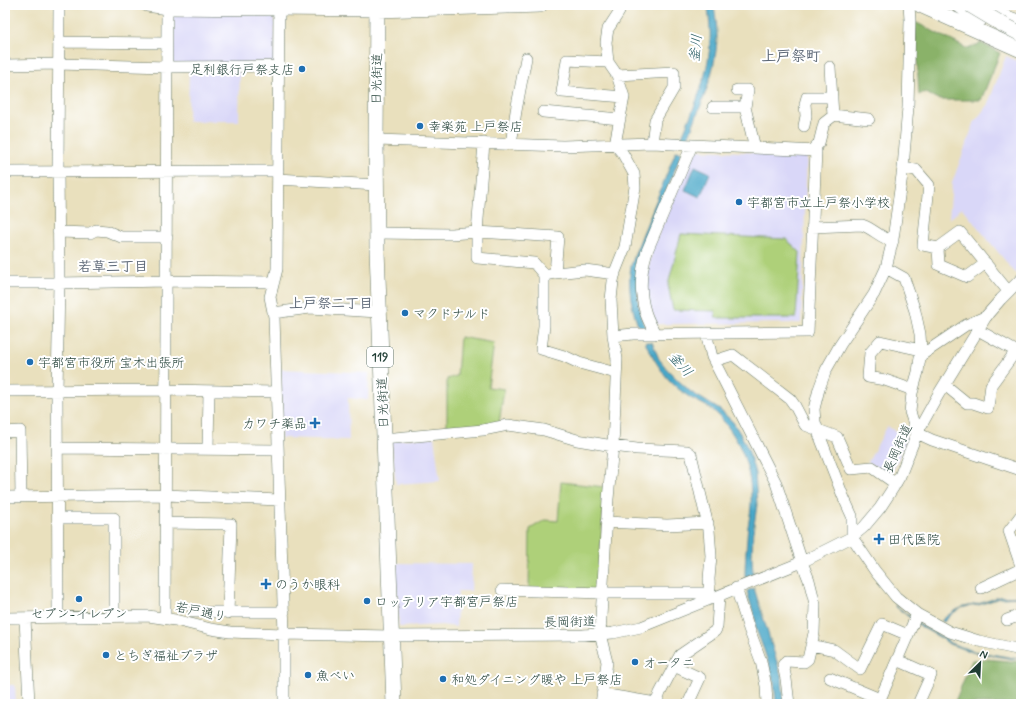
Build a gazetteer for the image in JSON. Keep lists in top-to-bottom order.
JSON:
{
  "streets": {
    "highway": ["日光街道", "119"],
    "street": ["長岡街道", "若戸通り"]
  },
  "crossings": [
    ["日光街道", "長岡街道"],
    ["日光街道", "若戸通り"],
    ["長岡街道", "若戸通り"]
  ],
  "districts": ["上戸祭町", "若草三丁目", "上戸祭二丁目"],
  "water": ["釜川"],
  "places": {
    "other": [
      "足利銀行戸祭支店",
      "幸楽苑 上戸祭店",
      "宇都宮市立上戸祭小学校",
      "マクドナルド",
      "宇都宮市役所 宝木出張所",
      "セブン-イレブン",
      "ロッテリア宇都宮戸祭店",
      "とちぎ福祉プラザ",
      "オータニ",
      "魚べい",
      "和処ダイニング暖や 上戸祭店"
    ],
    "health": ["カワチ薬品", "田代医院", "のうか眼科"]
  },
  "north": "top right"
}
